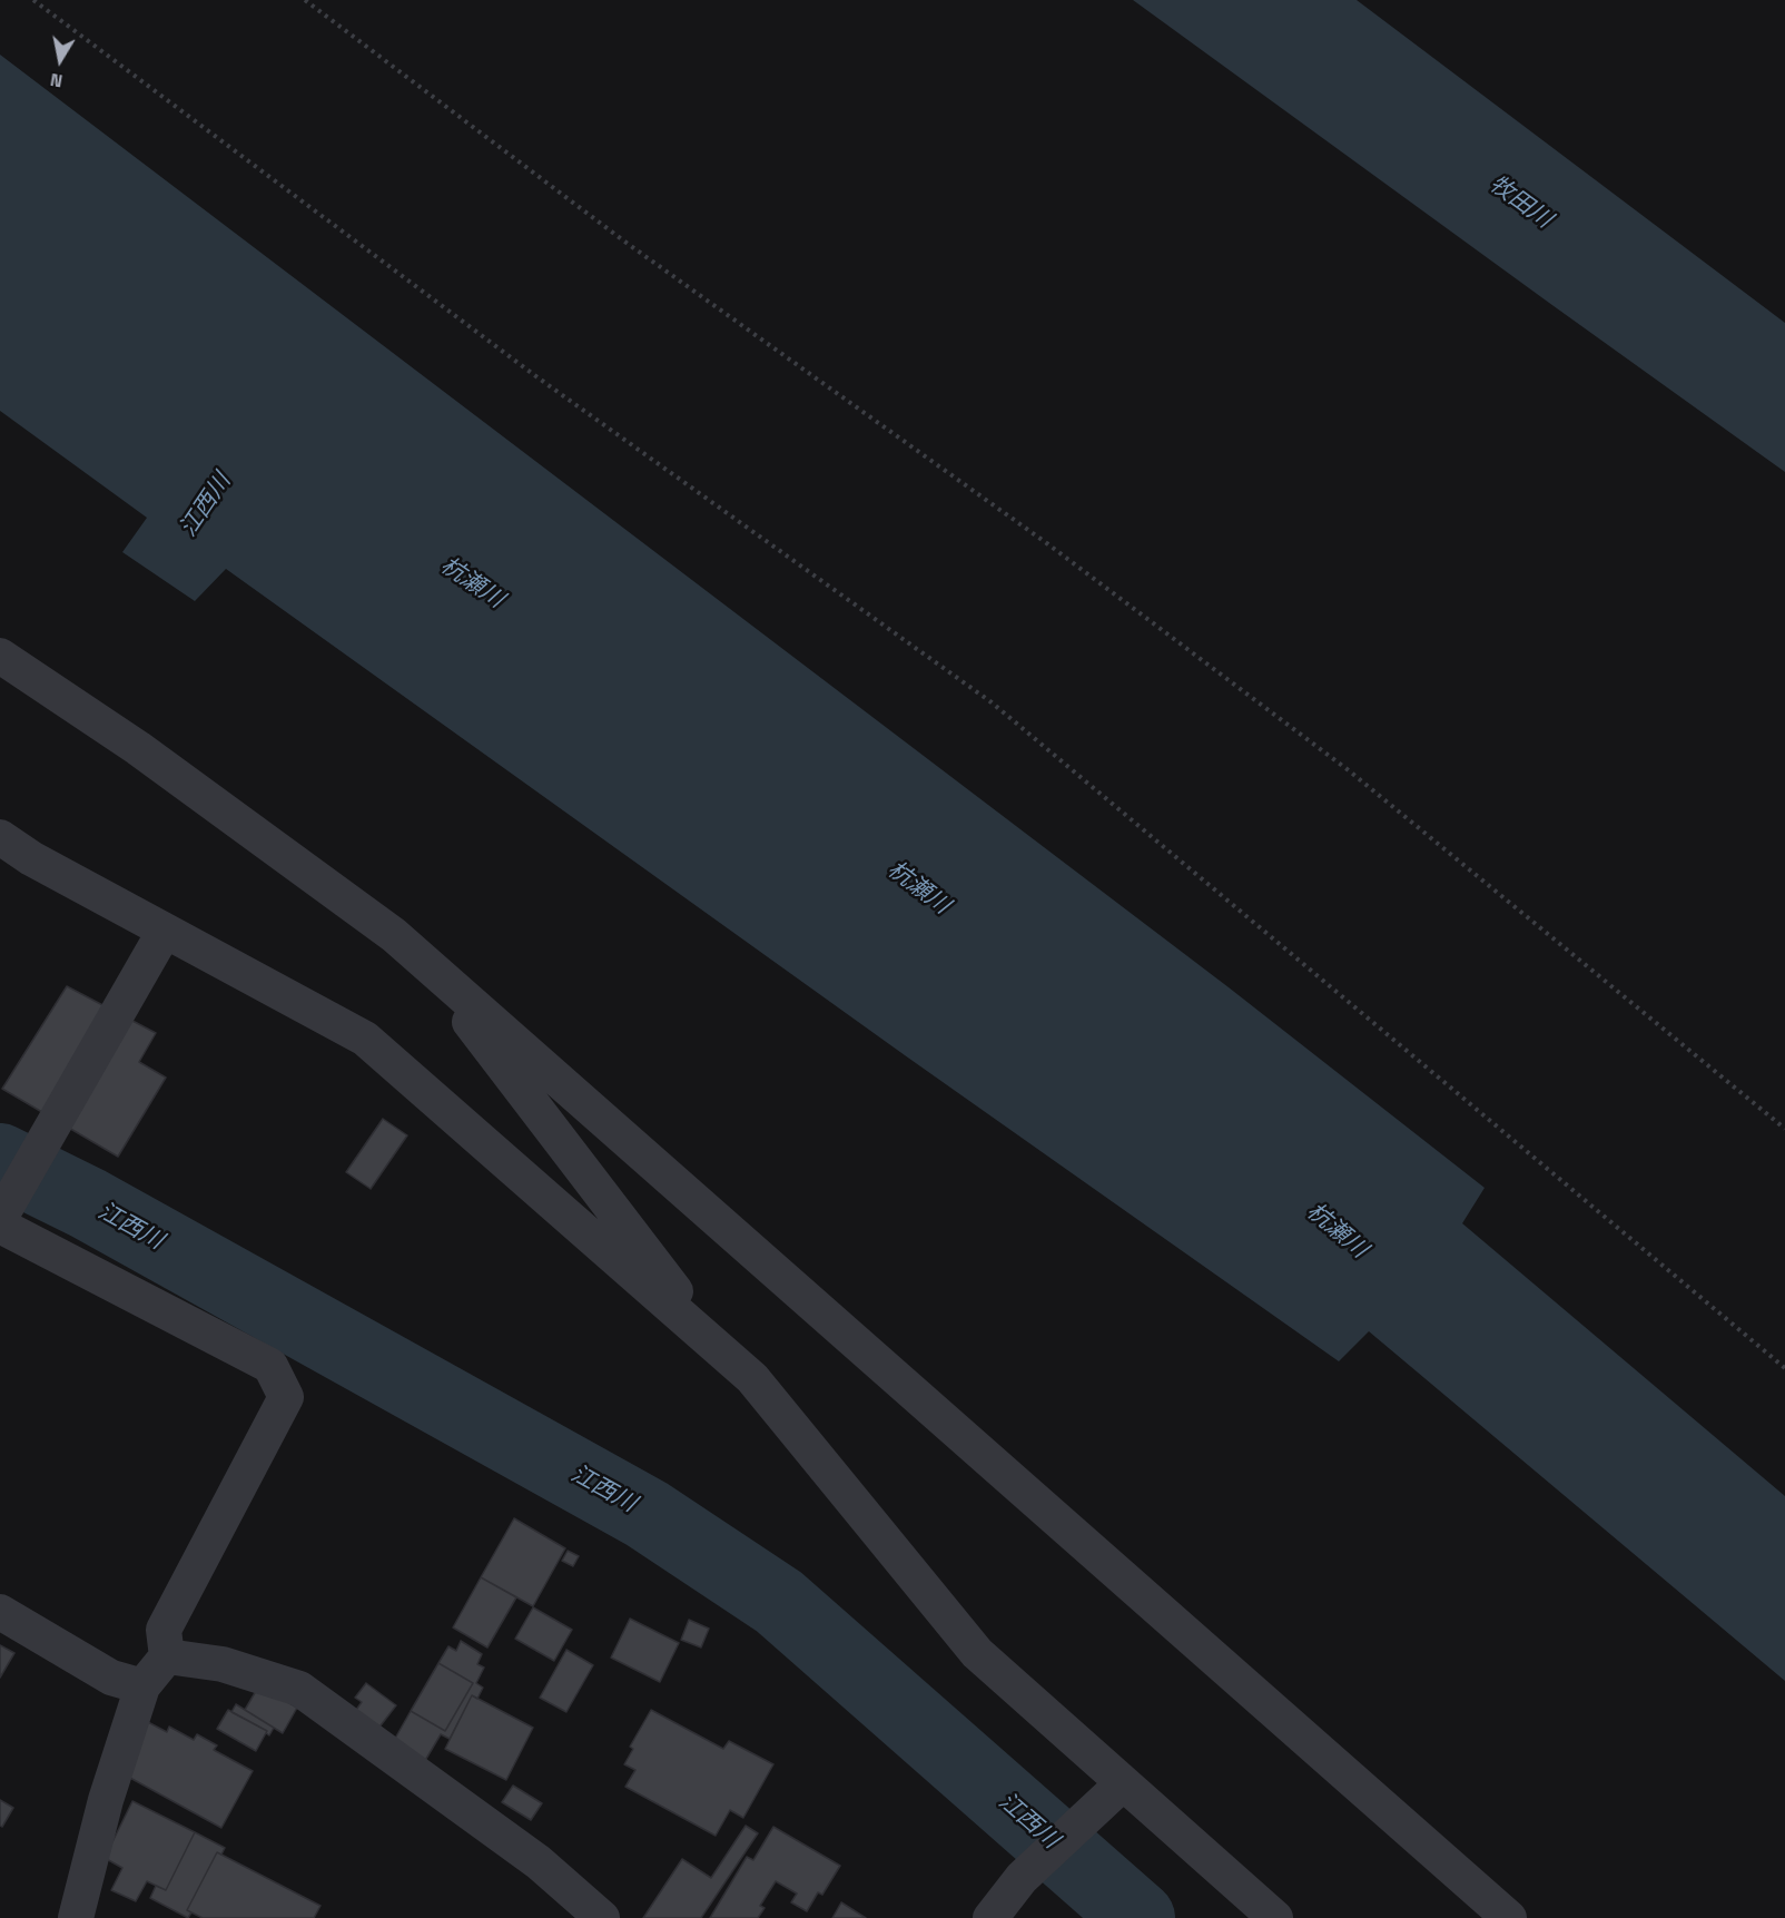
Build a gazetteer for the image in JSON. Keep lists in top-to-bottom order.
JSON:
{
  "water": ["牧田川", "江西川", "杭瀬川"],
  "north": "bottom"
}
